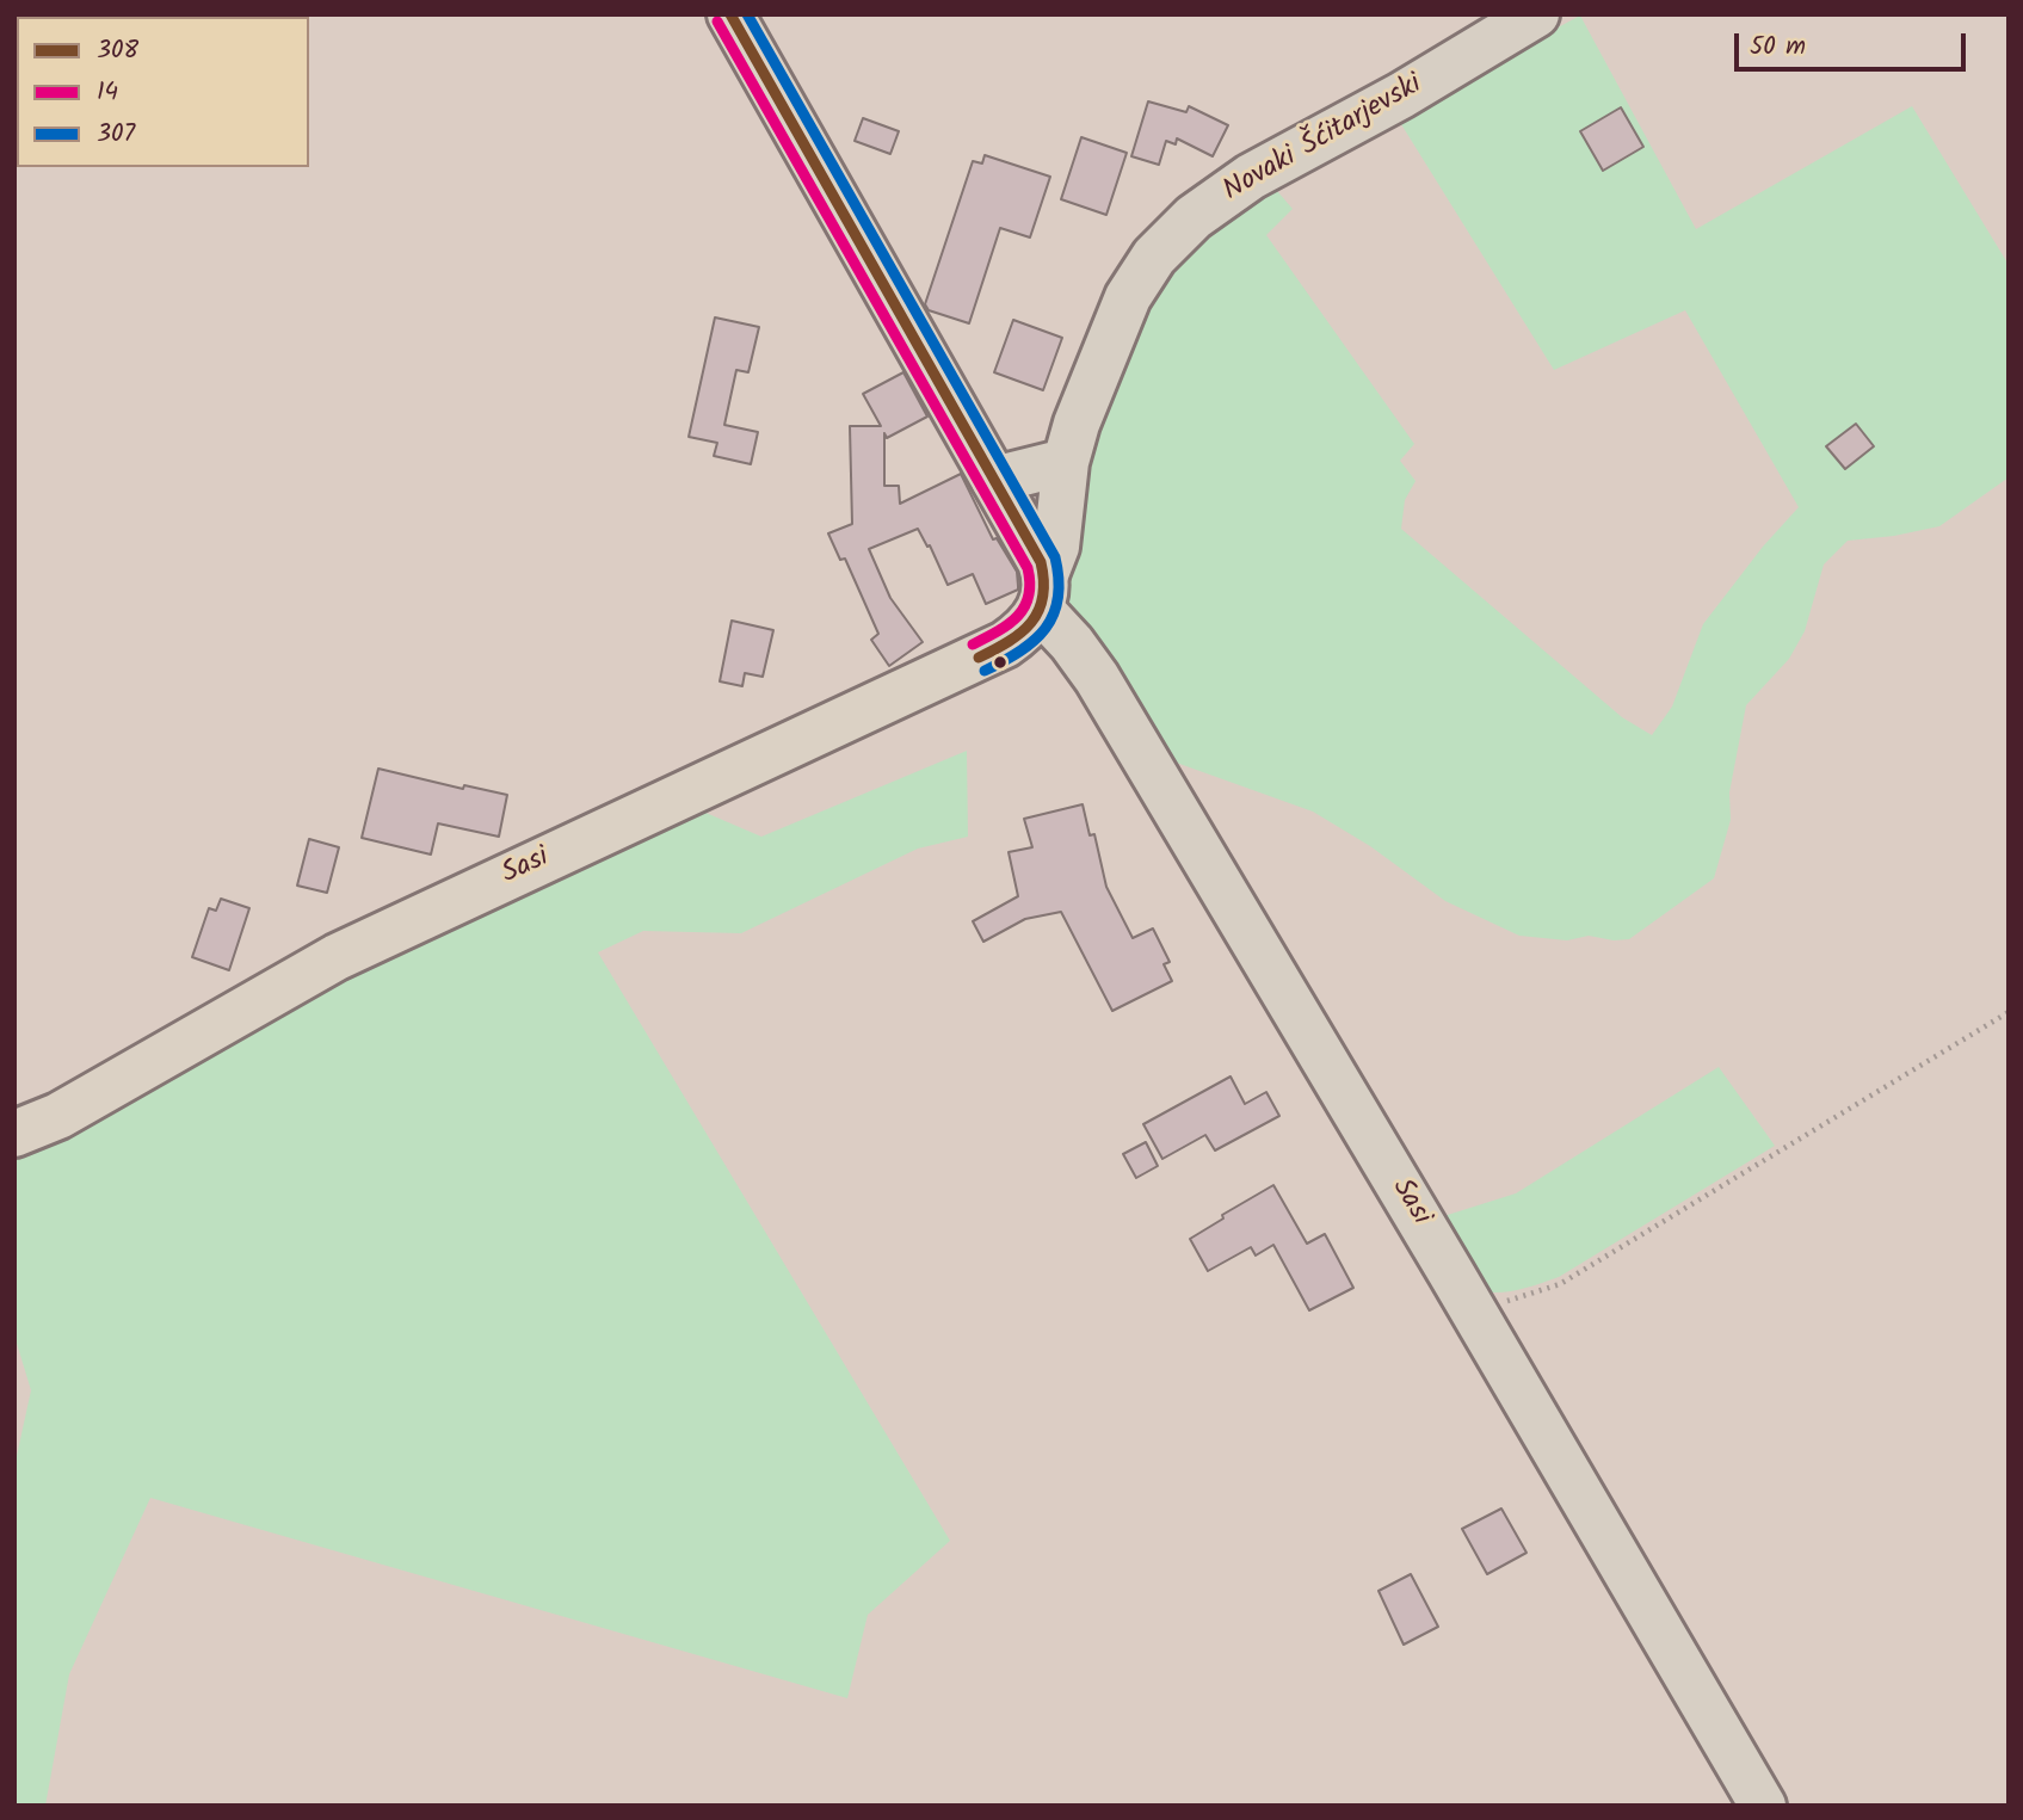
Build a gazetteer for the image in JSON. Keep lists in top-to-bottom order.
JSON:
{
  "streets": {
    "main road": ["Sasi"],
    "street": ["Novaki Šćitarjevski"]
  },
  "crossings": [
    ["Novaki Šćitarjevski", "Sasi"]
  ],
  "lines": ["transit line 308", "transit line 307", "transit line 14"],
  "legend": ["308", "14", "307"],
  "scale_bar": "50 m"
}
